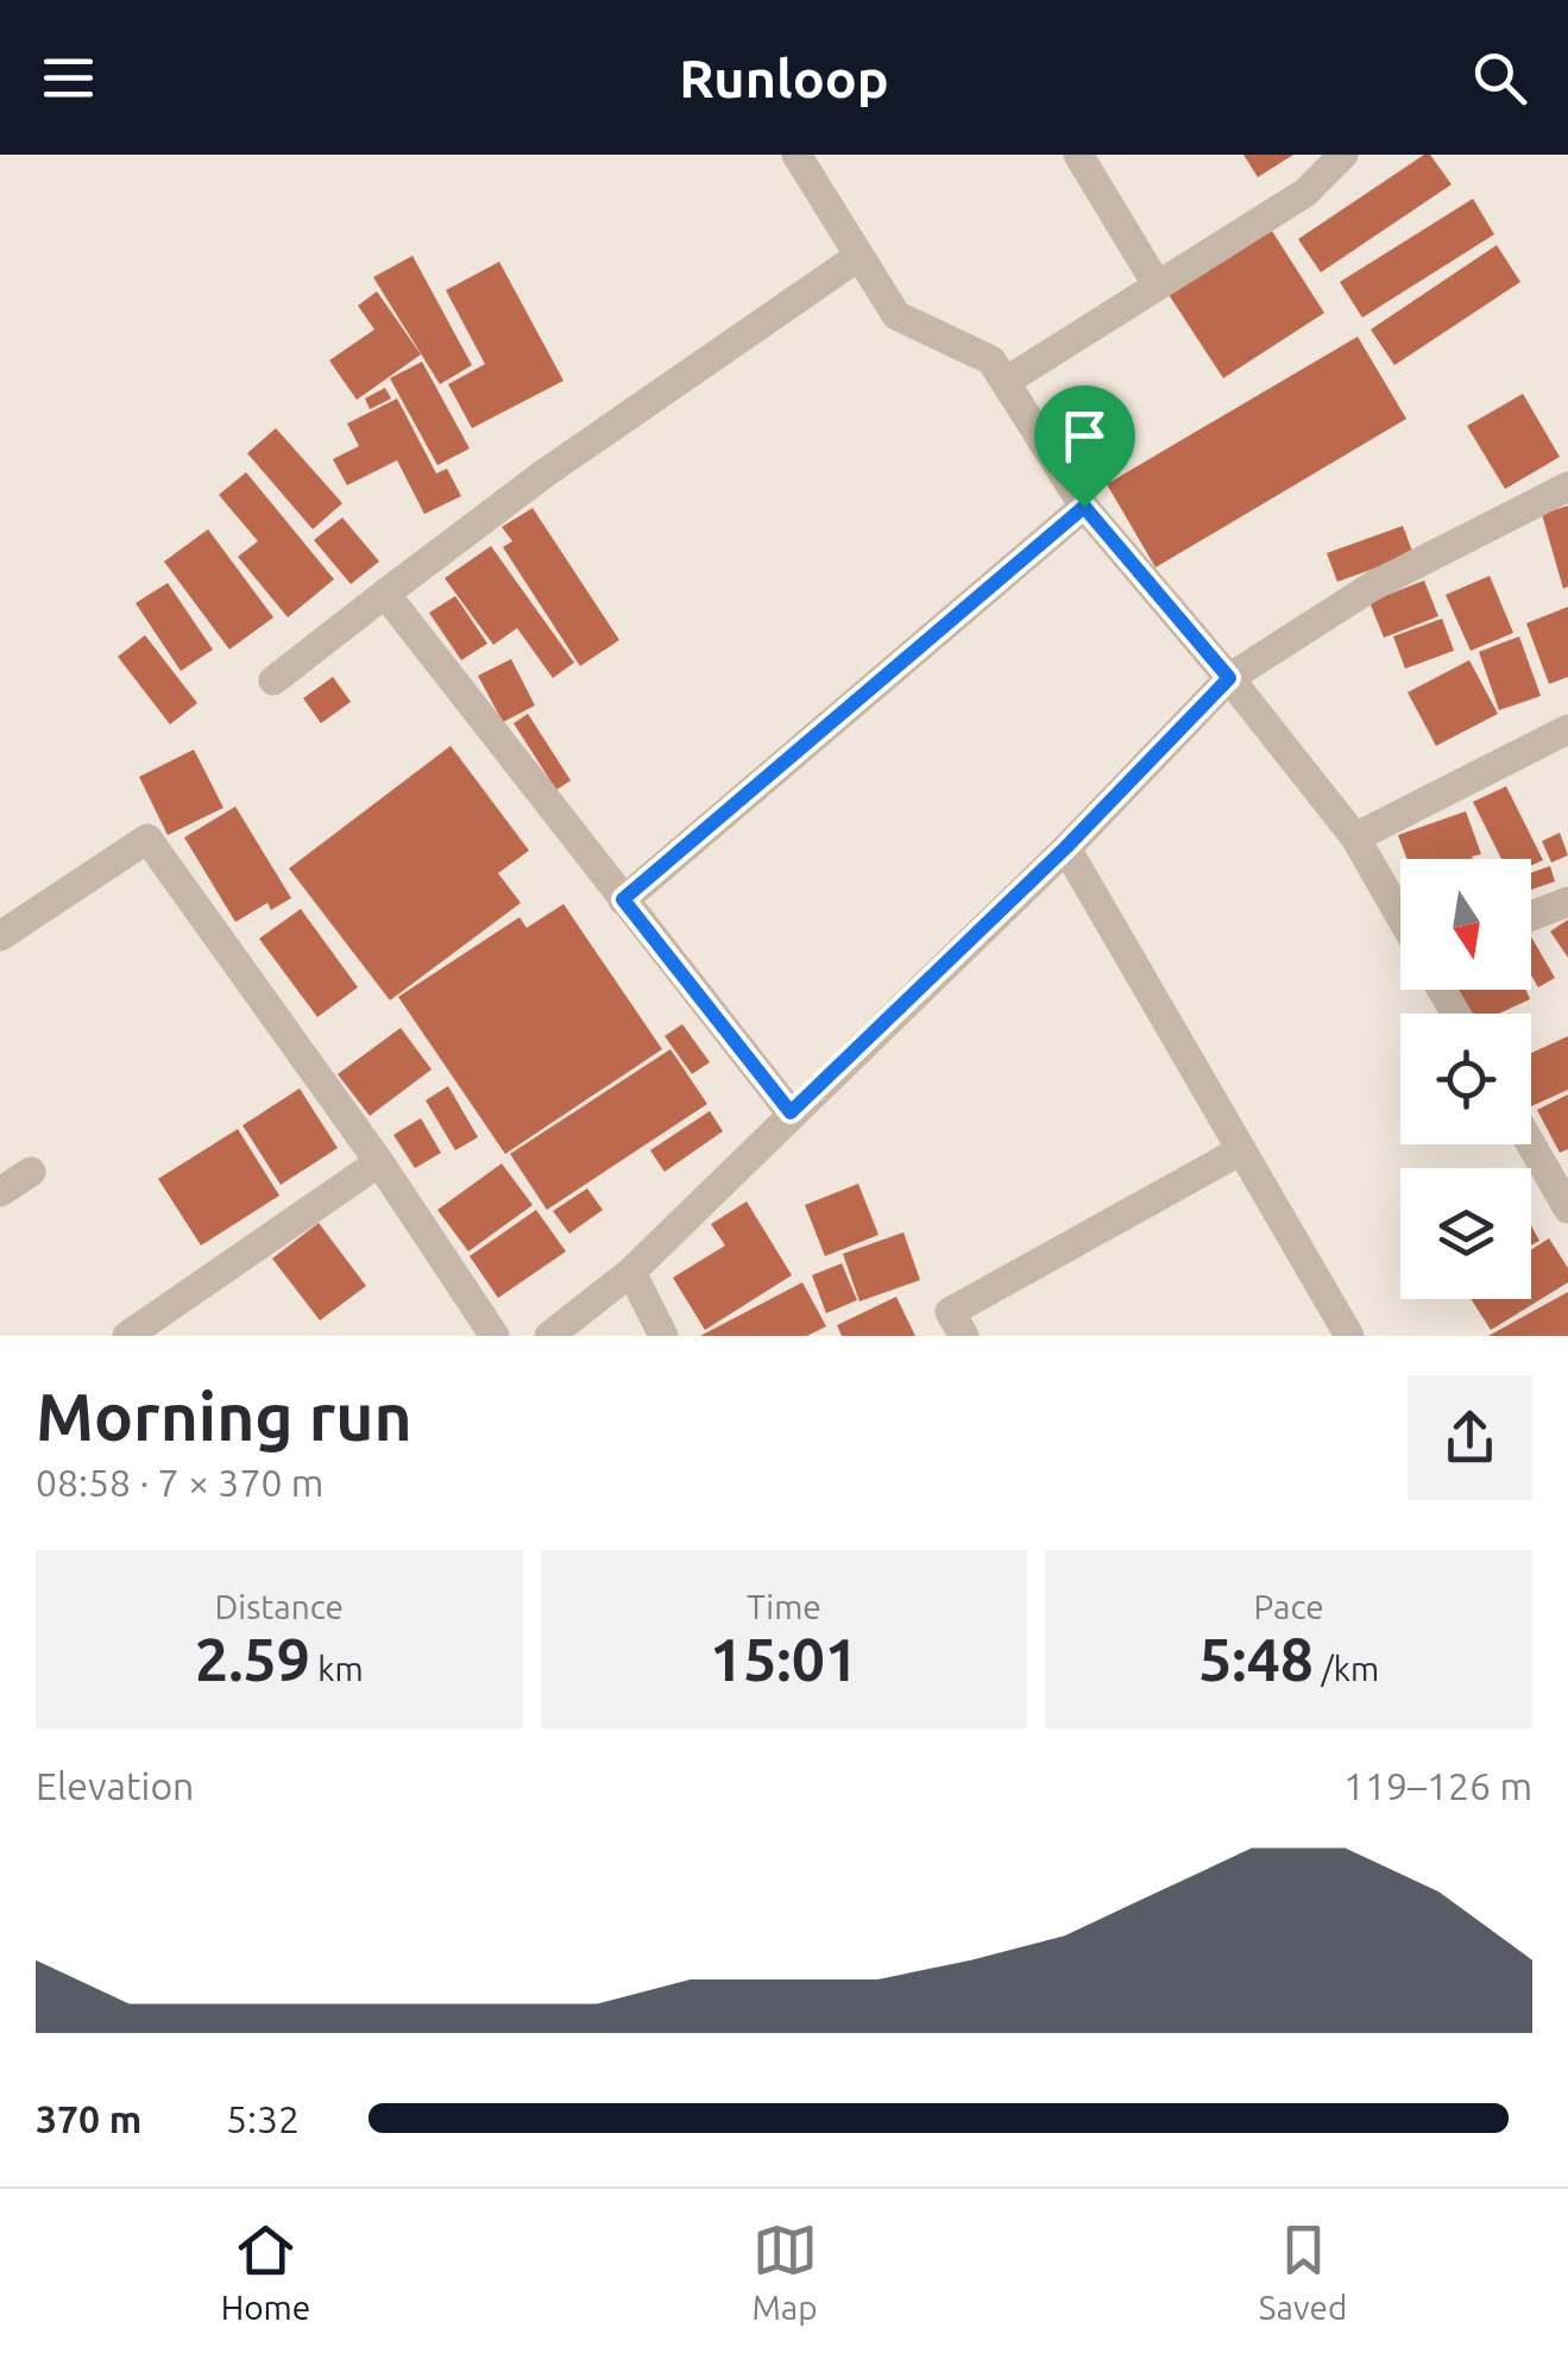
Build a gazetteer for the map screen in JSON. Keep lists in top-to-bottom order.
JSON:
{
  "north": "bottom",
  "page": {
    "header": "Runloop",
    "heading": ["Morning run", "08:58 · 7 × 370 m"],
    "stats": [
      ["Distance", "2.59 km"],
      ["Time", "15:01"],
      ["Pace", "5:48 /km"]
    ],
    "chart": ["Elevation", "119–126 m"],
    "list": [
      {
        "name": "370 m",
        "note": "5:32"
      }
    ],
    "tabs": ["Home", "Map", "Saved"]
  }
}
